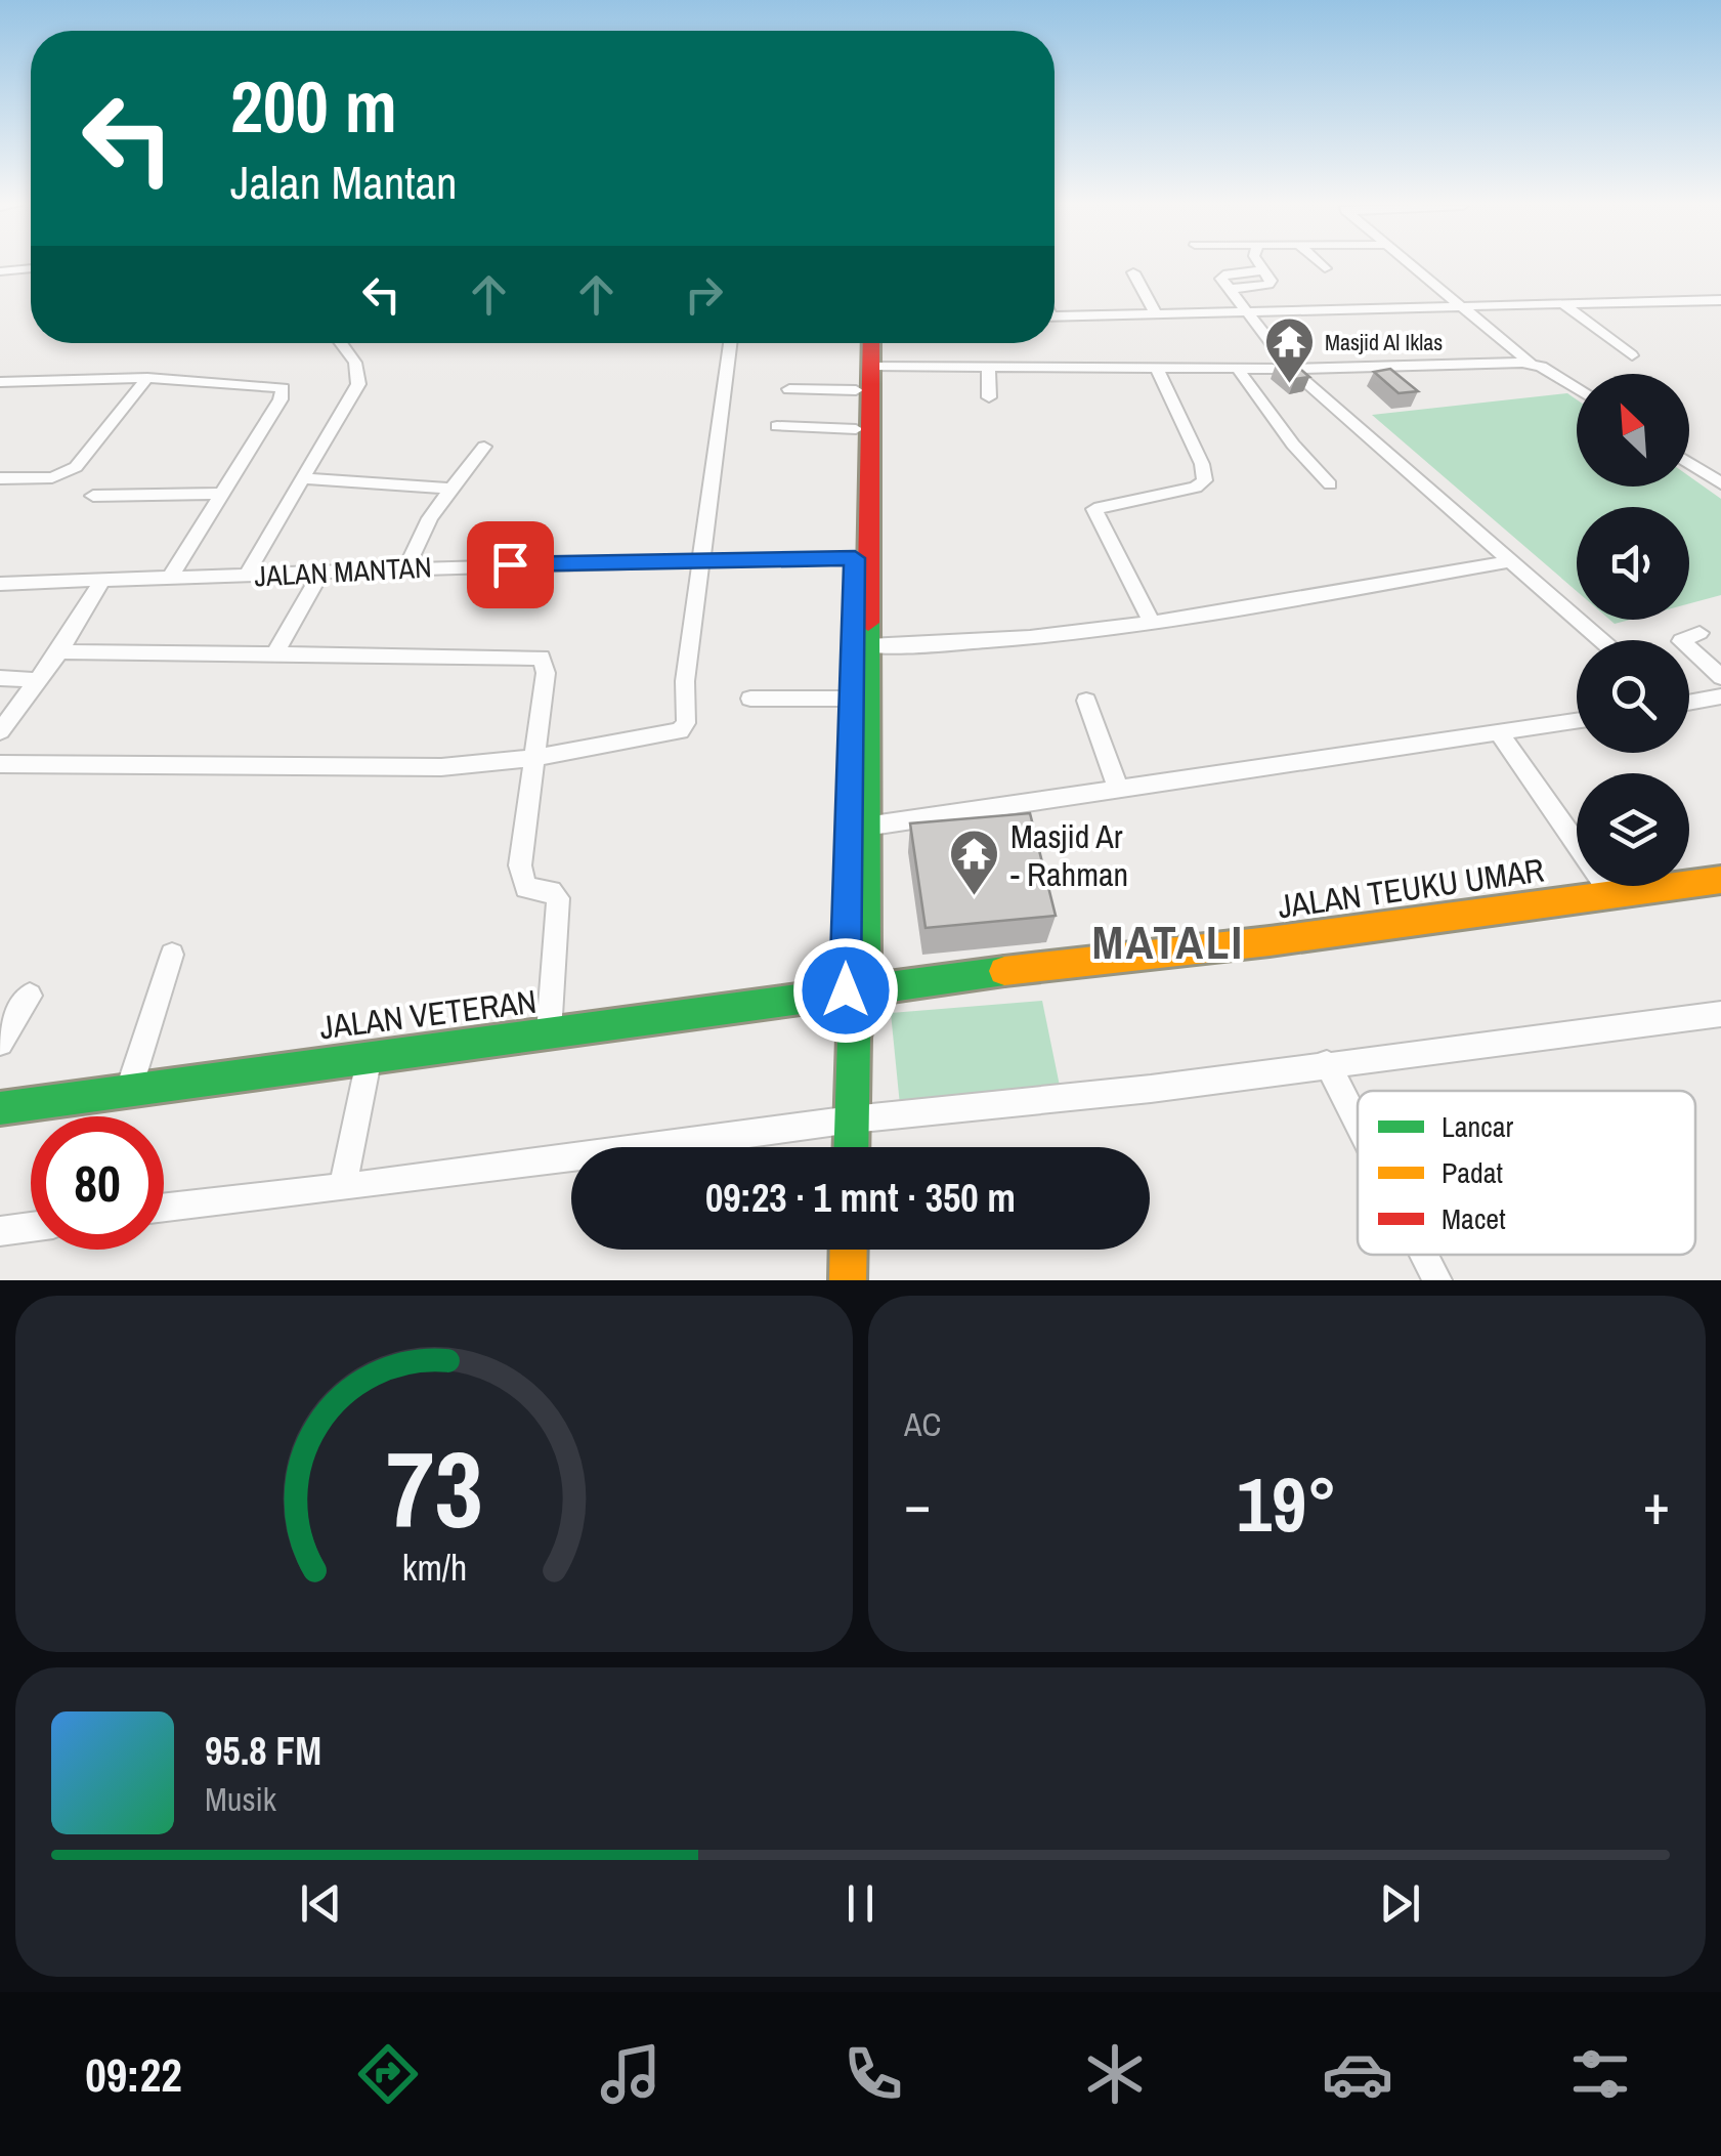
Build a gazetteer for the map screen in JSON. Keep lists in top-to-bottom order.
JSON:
{
  "streets": {
    "main road": ["JALAN TEUKU UMAR", "JALAN VETERAN"],
    "street": ["JALAN MANTAN"]
  },
  "crossings": [
    ["JALAN TEUKU UMAR", "JALAN VETERAN"]
  ],
  "districts": ["MATALI"],
  "places": {
    "temple": ["Masjid Al Iklas", "Masjid Ar - Rahman"]
  },
  "legend": ["Lancar", "Padat", "Macet"],
  "north": "top left",
  "page": {
    "turn": ["200 m", "Jalan Mantan"],
    "limit": "80",
    "trip": "09:23 · 1 mnt · 350 m",
    "tile": "AC",
    "heat": ["−", "19°", "+"],
    "song": ["95.8 FM", "Musik"],
    "tabs": "09:22",
    "gauge": ["73", "km/h"]
  }
}
